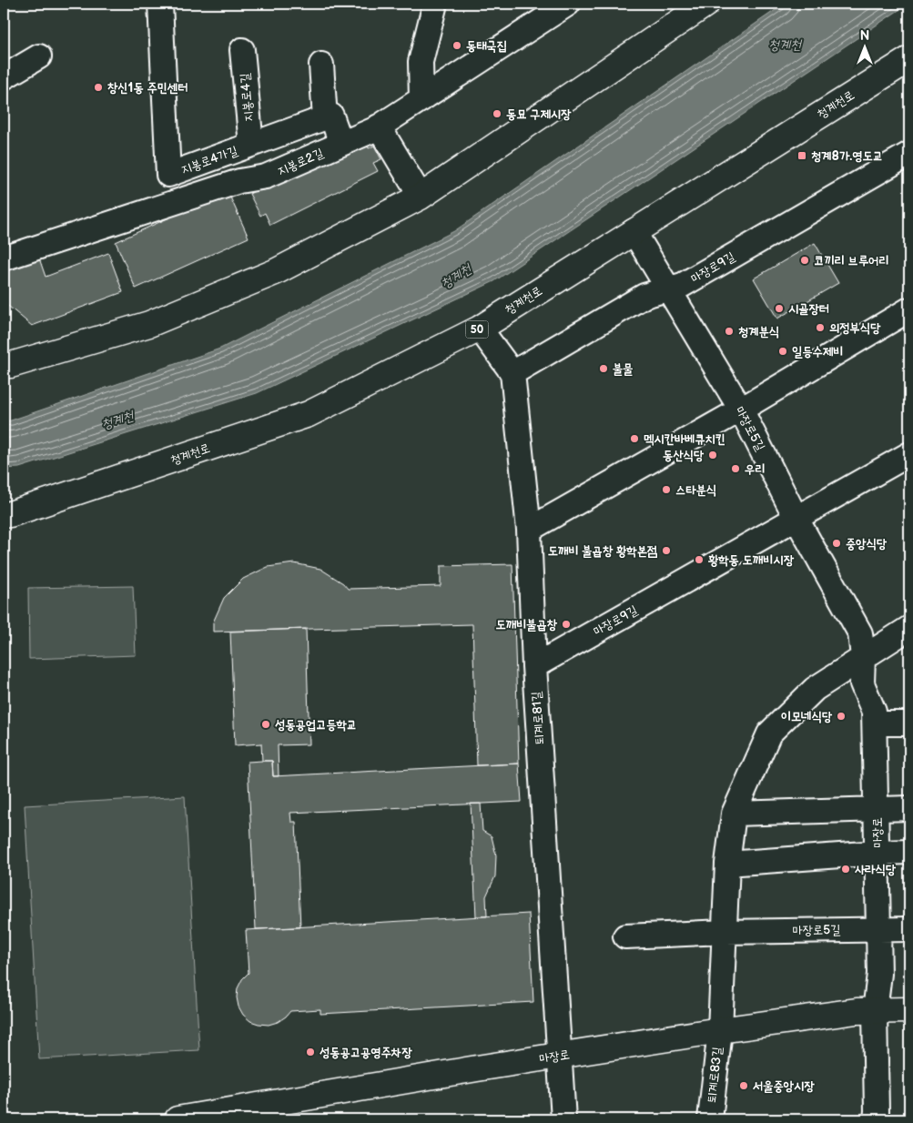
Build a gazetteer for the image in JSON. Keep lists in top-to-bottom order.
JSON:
{
  "streets": {
    "main road": ["청계천로", "50", "마장로"],
    "street": [
      "지봉로4길",
      "지봉로4가길",
      "지봉로2길",
      "마장로9길",
      "마장로5길",
      "퇴계로81길",
      "퇴계로83길"
    ]
  },
  "crossings": [
    ["지봉로4길", "지봉로4가길"],
    ["청계천로", "마장로5길"],
    ["청계천로", "퇴계로81길"],
    ["마장로9길", "마장로5길"],
    ["마장로9길", "퇴계로81길"],
    ["마장로5길", "마장로"],
    ["퇴계로81길", "마장로"],
    ["마장로", "퇴계로83길"]
  ],
  "water": ["청계천"],
  "places": {
    "other": [
      "동태국집",
      "창신1동 주민센터",
      "동묘 구제시장",
      "코끼리 브루어리",
      "시골장터",
      "의정부식당",
      "청계분식",
      "일등수제비",
      "불물",
      "멕시칸바베큐치킨",
      "동산식당",
      "우리",
      "스타분식",
      "중앙식당",
      "도깨비 불곱창 황학본점",
      "황학동 도깨비시장",
      "도깨비불곱창",
      "이모네식당",
      "성동공업고등학교",
      "사라식당",
      "성동공고공영주차장",
      "서울중앙시장"
    ],
    "transit": ["청계8가.영도교"]
  },
  "north": "top"
}
